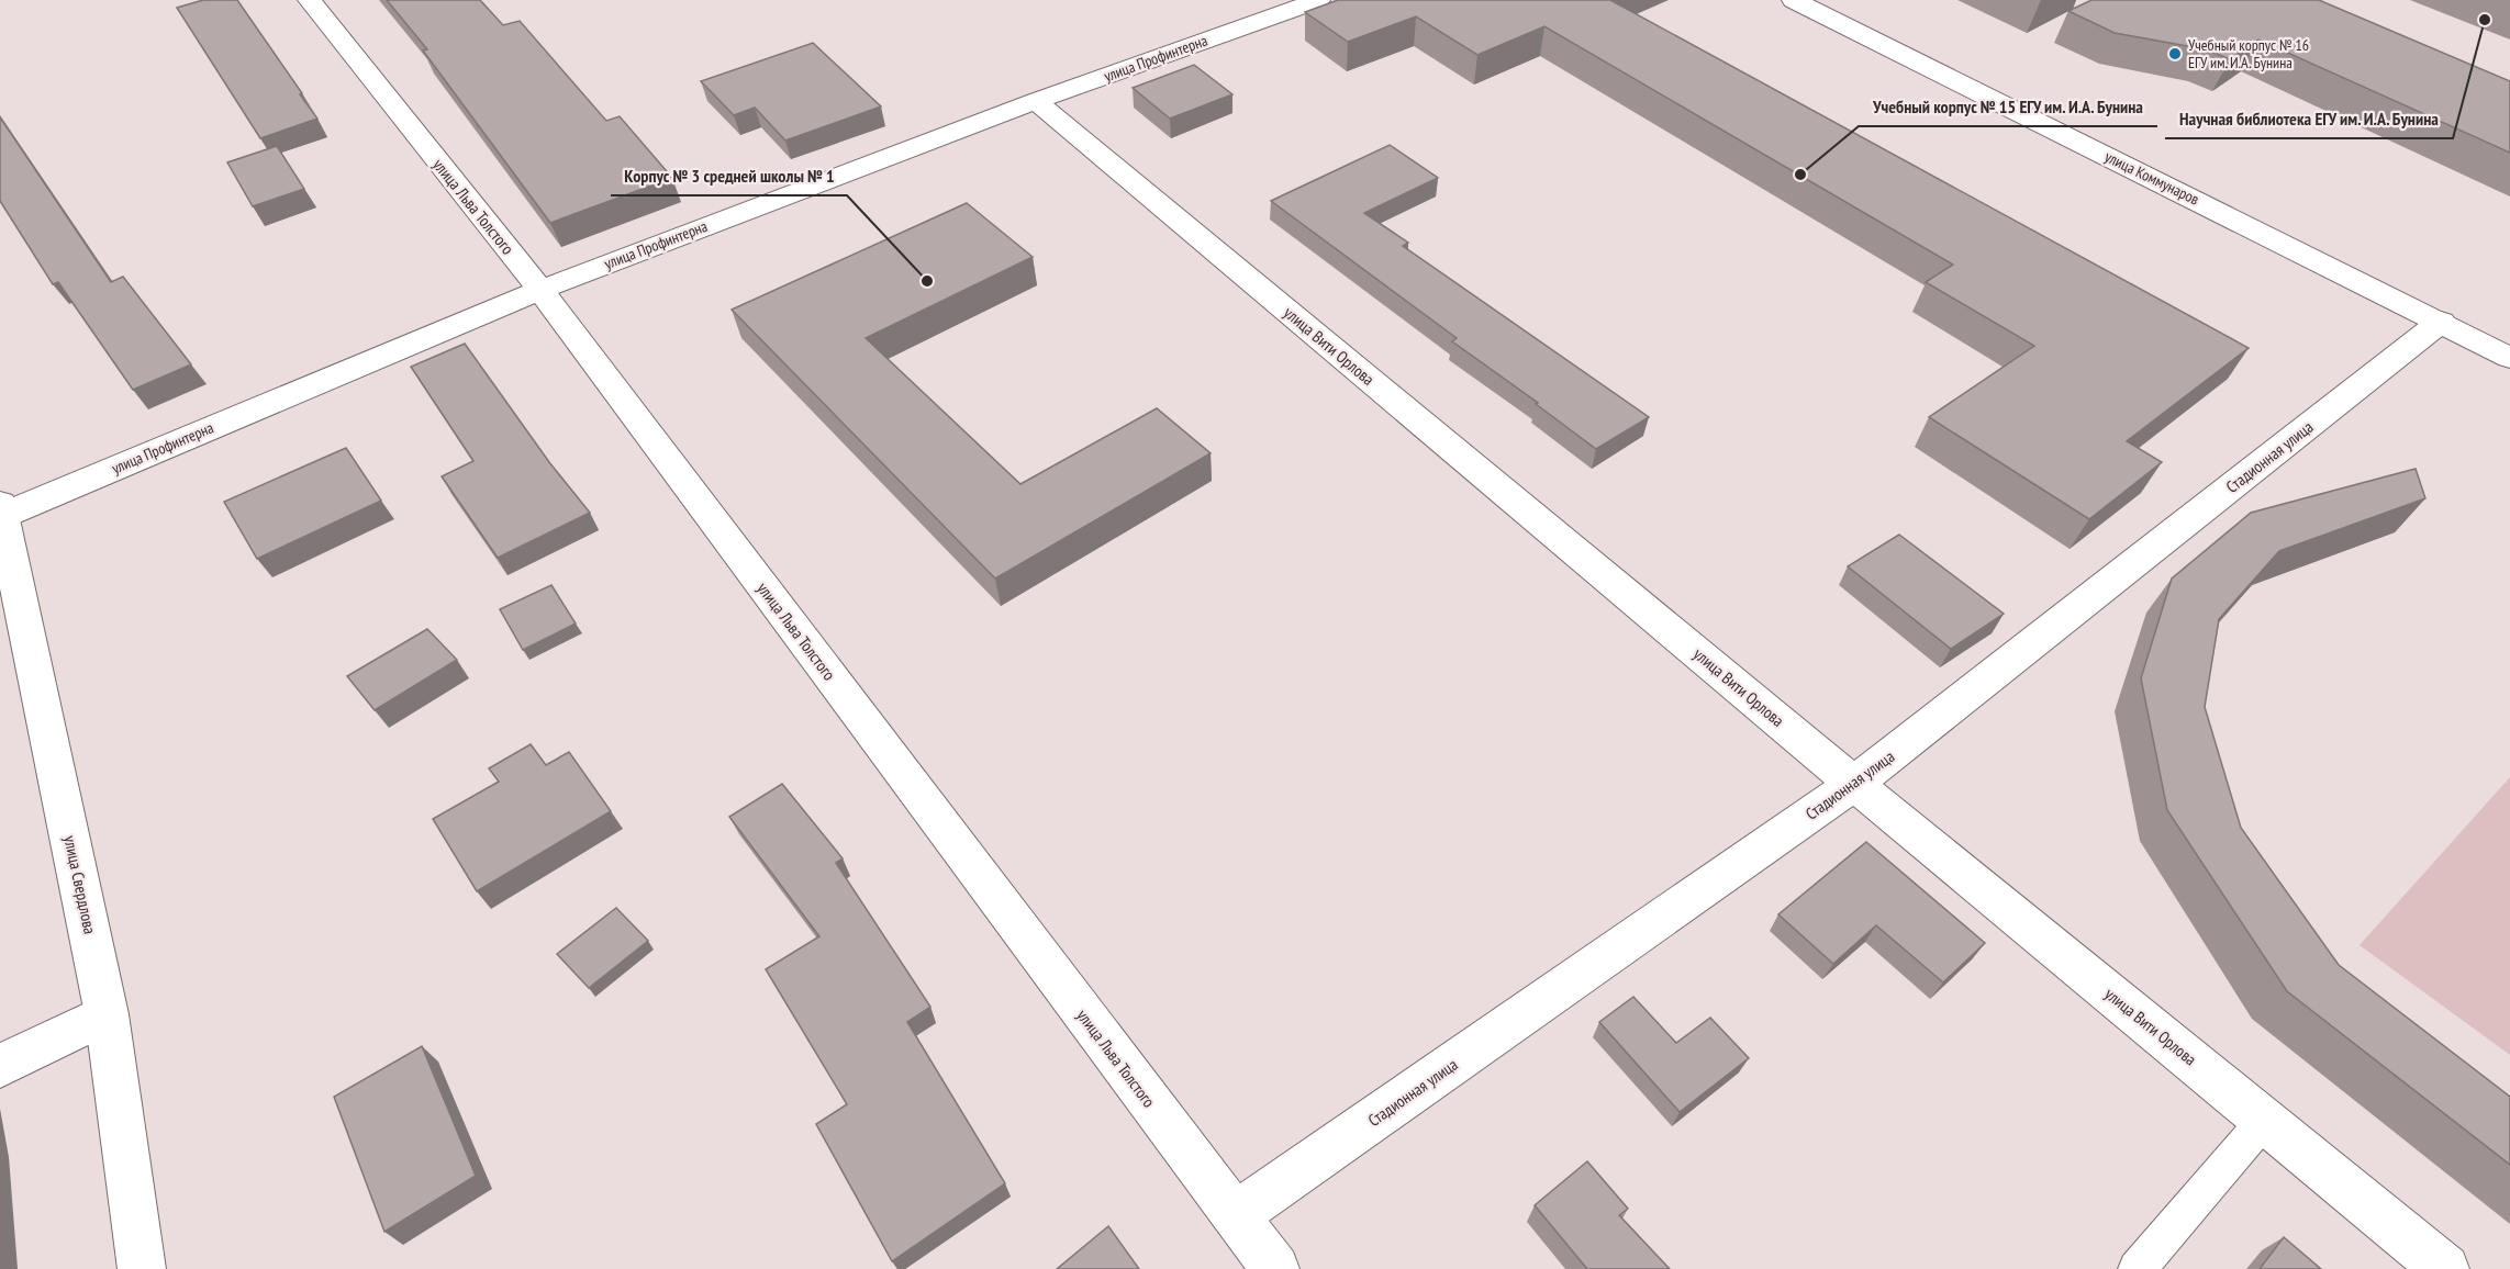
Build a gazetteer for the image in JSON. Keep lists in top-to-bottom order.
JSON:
{
  "streets": {
    "street": [
      "улица Профинтерна",
      "улица Коммунаров",
      "улица Льва Толстого",
      "улица Вити Орлова",
      "Стадионная улица",
      "улица Свердлова"
    ]
  },
  "crossings": [
    ["улица Профинтерна", "улица Льва Толстого"],
    ["улица Профинтерна", "улица Вити Орлова"],
    ["улица Профинтерна", "улица Свердлова"],
    ["улица Коммунаров", "Стадионная улица"],
    ["улица Льва Толстого", "Стадионная улица"],
    ["улица Вити Орлова", "Стадионная улица"]
  ],
  "places": [
    "Научная библиотека ЕГУ им. И.А. Бунина",
    "Учебный корпус № 16 ЕГУ им. И.А. Бунина",
    "Учебный корпус № 15 ЕГУ им. И.А. Бунина",
    "Корпус № 3 средней школы № 1"
  ]
}
